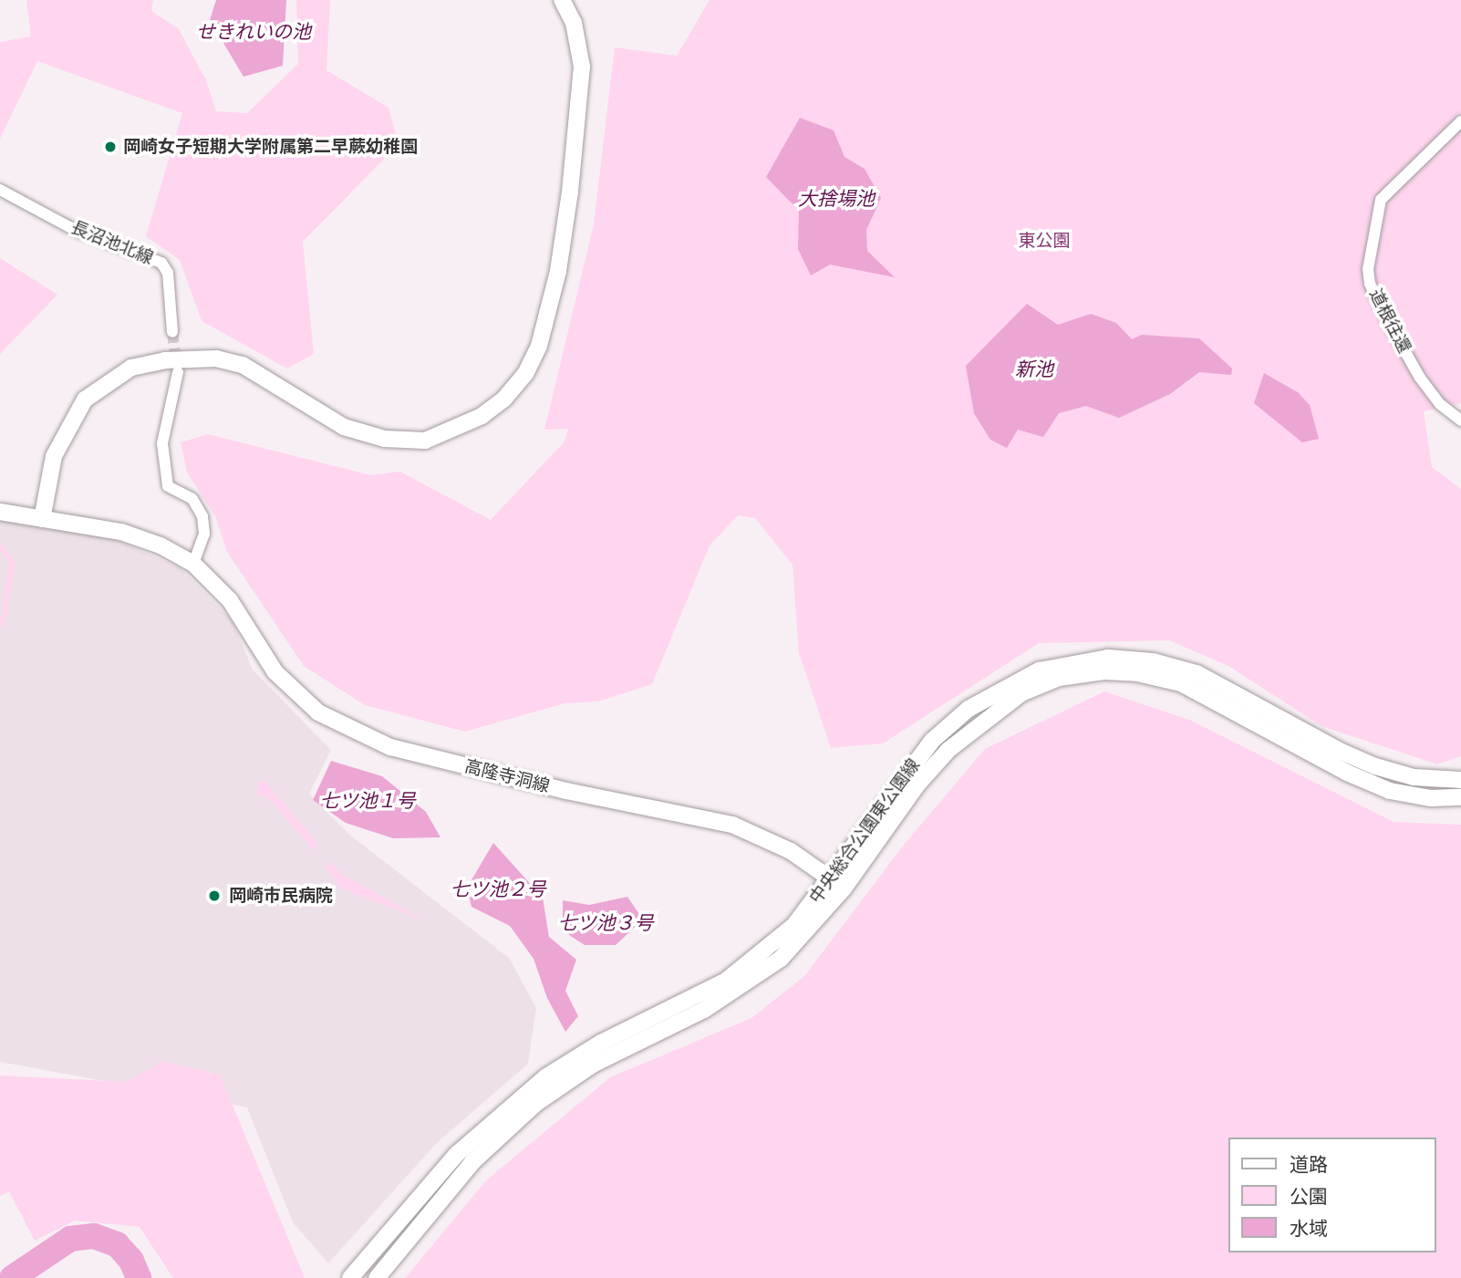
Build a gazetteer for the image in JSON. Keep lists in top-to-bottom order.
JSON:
{
  "streets": {
    "street": [
      "長沼池北線",
      "道根往還",
      "高隆寺洞線",
      "中央総合公園東公園線"
    ]
  },
  "crossings": [
    ["高隆寺洞線", "中央総合公園東公園線"]
  ],
  "water": [
    "せきれいの池",
    "大捨場池",
    "新池",
    "七ツ池１号",
    "七ツ池２号",
    "七ツ池３号"
  ],
  "parks": ["東公園"],
  "places": ["岡崎女子短期大学附属第二早蕨幼稚園", "岡崎市民病院"],
  "legend": ["道路", "公園", "水域"]
}
